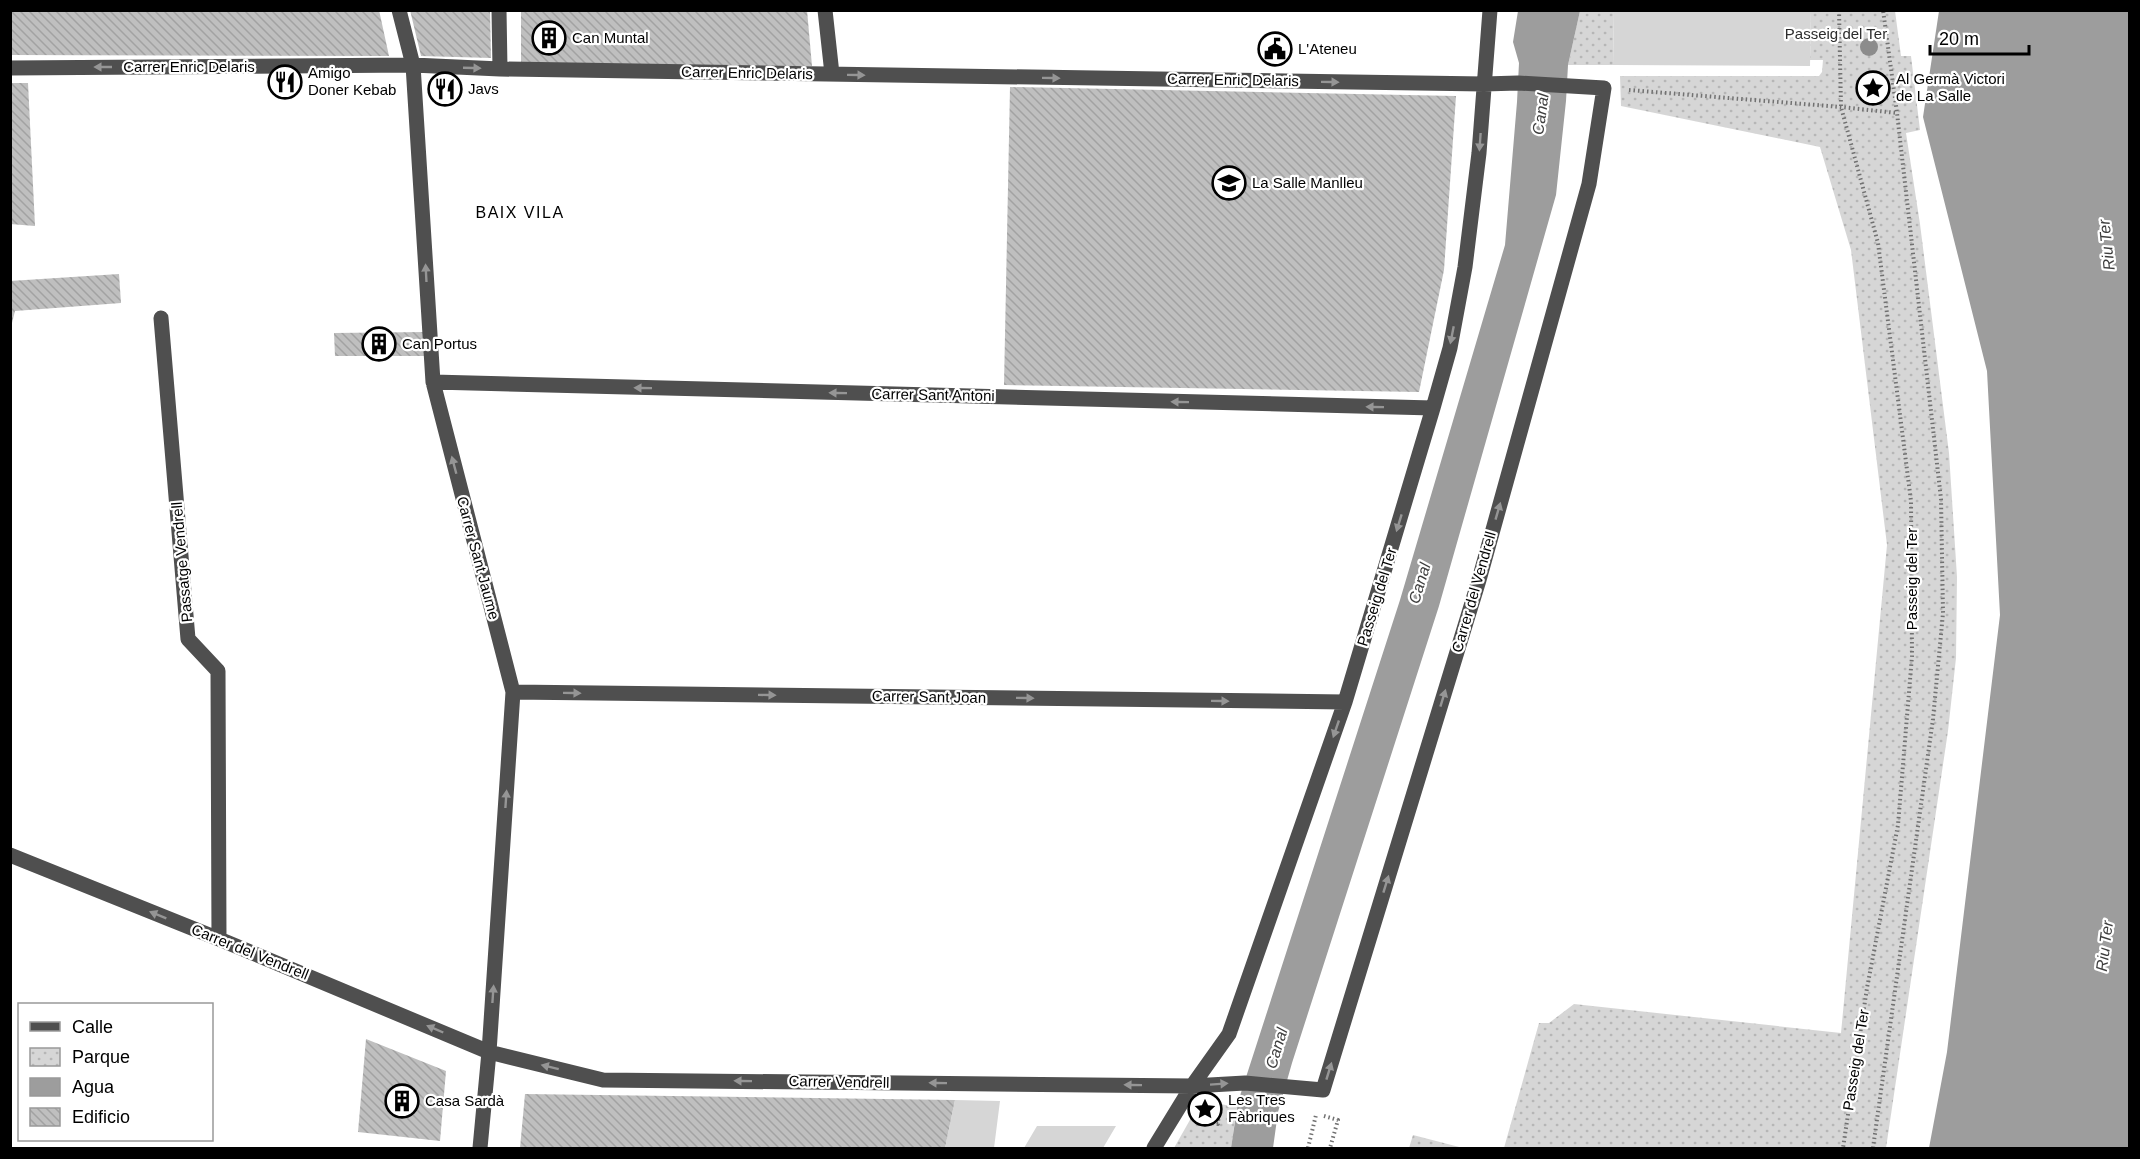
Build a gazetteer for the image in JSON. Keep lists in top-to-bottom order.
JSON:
{
  "streets": {
    "street": [
      "Carrer Enric Delaris",
      "Carrer Sant Antoni",
      "Carrer Sant Jaume",
      "Passatge Vendrell",
      "Passeig del Ter",
      "Carrer del Vendrell",
      "Carrer Sant Joan",
      "Carrer Vendrell"
    ]
  },
  "crossings": [
    ["Carrer Enric Delaris", "Carrer Sant Jaume"],
    ["Carrer Enric Delaris", "Passeig del Ter"],
    ["Carrer Sant Antoni", "Carrer Sant Jaume"],
    ["Carrer Sant Antoni", "Passeig del Ter"],
    ["Carrer Sant Jaume", "Carrer del Vendrell"],
    ["Carrer Sant Jaume", "Carrer Sant Joan"],
    ["Carrer Sant Jaume", "Carrer Vendrell"],
    ["Passatge Vendrell", "Carrer del Vendrell"],
    ["Passeig del Ter", "Carrer del Vendrell"],
    ["Passeig del Ter", "Carrer Sant Joan"],
    ["Passeig del Ter", "Carrer Vendrell"],
    ["Carrer del Vendrell", "Carrer Vendrell"]
  ],
  "one_way": [
    "Carrer Sant Antoni",
    "Carrer Sant Jaume",
    "Carrer Sant Joan",
    "Carrer Vendrell"
  ],
  "districts": ["BAIX VILA"],
  "water": ["Canal", "Riu Ter"],
  "parks": ["Passeig del Ter"],
  "places": {
    "building": ["Can Muntal", "Can Portus", "Casa Sardà"],
    "public building": ["L'Ateneu"],
    "restaurant": ["Amigo Doner Kebab", "Javs"],
    "place": ["Al Germà Victori de La Salle", "Les Tres Fàbriques"],
    "school or university": ["La Salle Manlleu"]
  },
  "legend": [
    "Calle",
    "Parque",
    "Agua",
    "Edificio"
  ],
  "scale_bar": "20 m"
}
